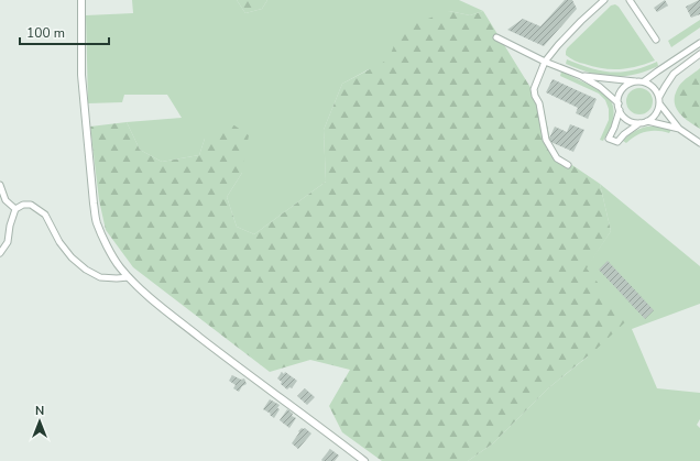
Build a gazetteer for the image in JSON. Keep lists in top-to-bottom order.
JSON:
{
  "scale_bar": "100 m",
  "north": "top"
}
